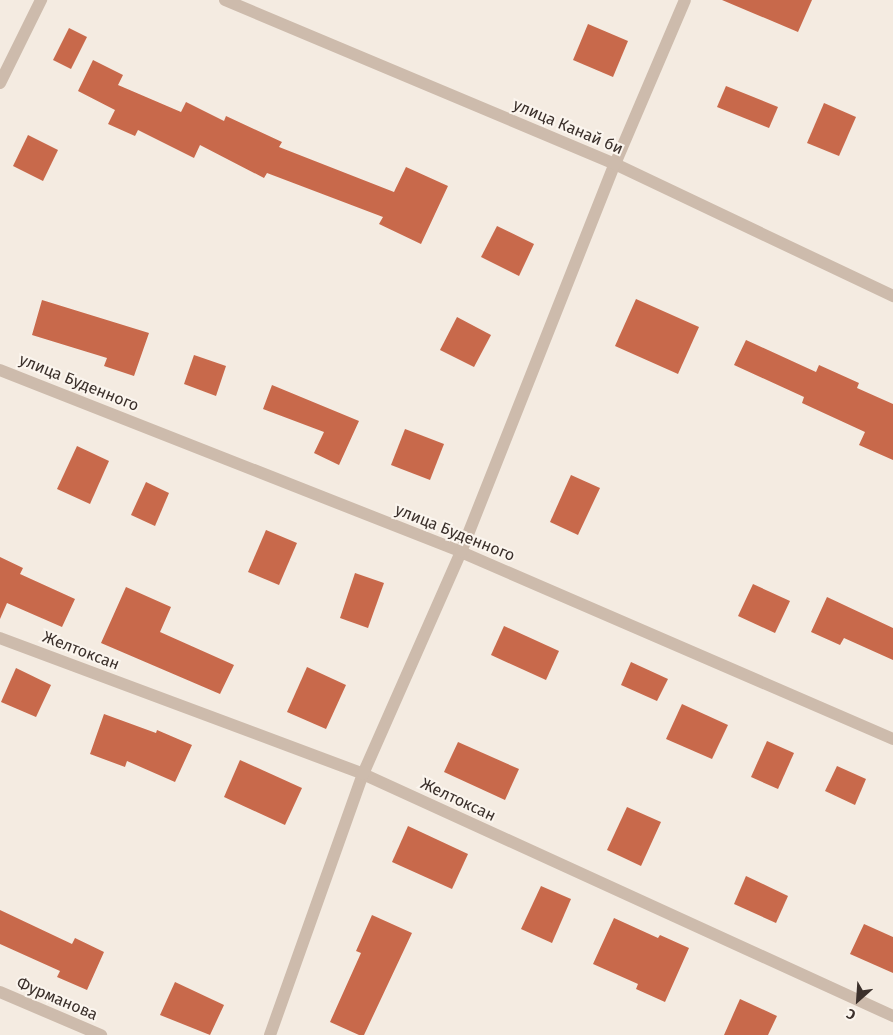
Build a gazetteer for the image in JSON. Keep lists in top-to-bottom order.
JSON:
{
  "streets": {
    "street": [
      "улица Канай би",
      "улица Буденного",
      "Желтоксан",
      "Фурманова"
    ]
  },
  "north": "bottom left"
}
